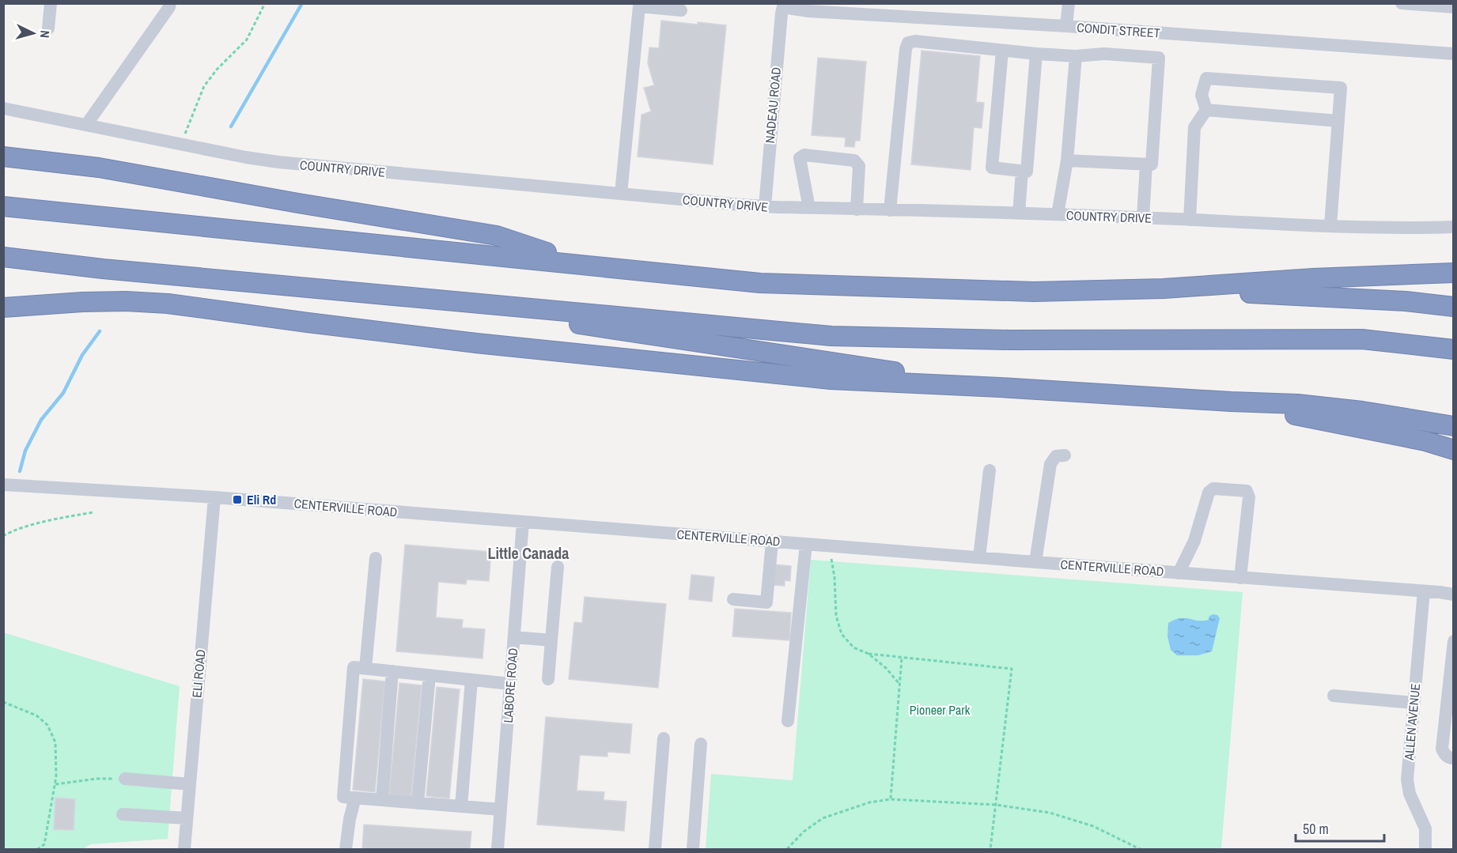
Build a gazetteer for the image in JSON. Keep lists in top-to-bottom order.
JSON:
{
  "streets": {
    "street": [
      "CONDIT STREET",
      "NADEAU ROAD",
      "COUNTRY DRIVE",
      "CENTERVILLE ROAD",
      "ELI ROAD",
      "LABORE ROAD",
      "ALLEN AVENUE"
    ]
  },
  "crossings": [
    ["CONDIT STREET", "NADEAU ROAD"],
    ["NADEAU ROAD", "COUNTRY DRIVE"],
    ["CENTERVILLE ROAD", "ELI ROAD"],
    ["CENTERVILLE ROAD", "LABORE ROAD"],
    ["CENTERVILLE ROAD", "ALLEN AVENUE"]
  ],
  "districts": ["Little Canada"],
  "parks": ["Pioneer Park"],
  "places": {
    "transit": ["Eli Rd"]
  },
  "scale_bar": "50 m",
  "north": "right"
}
